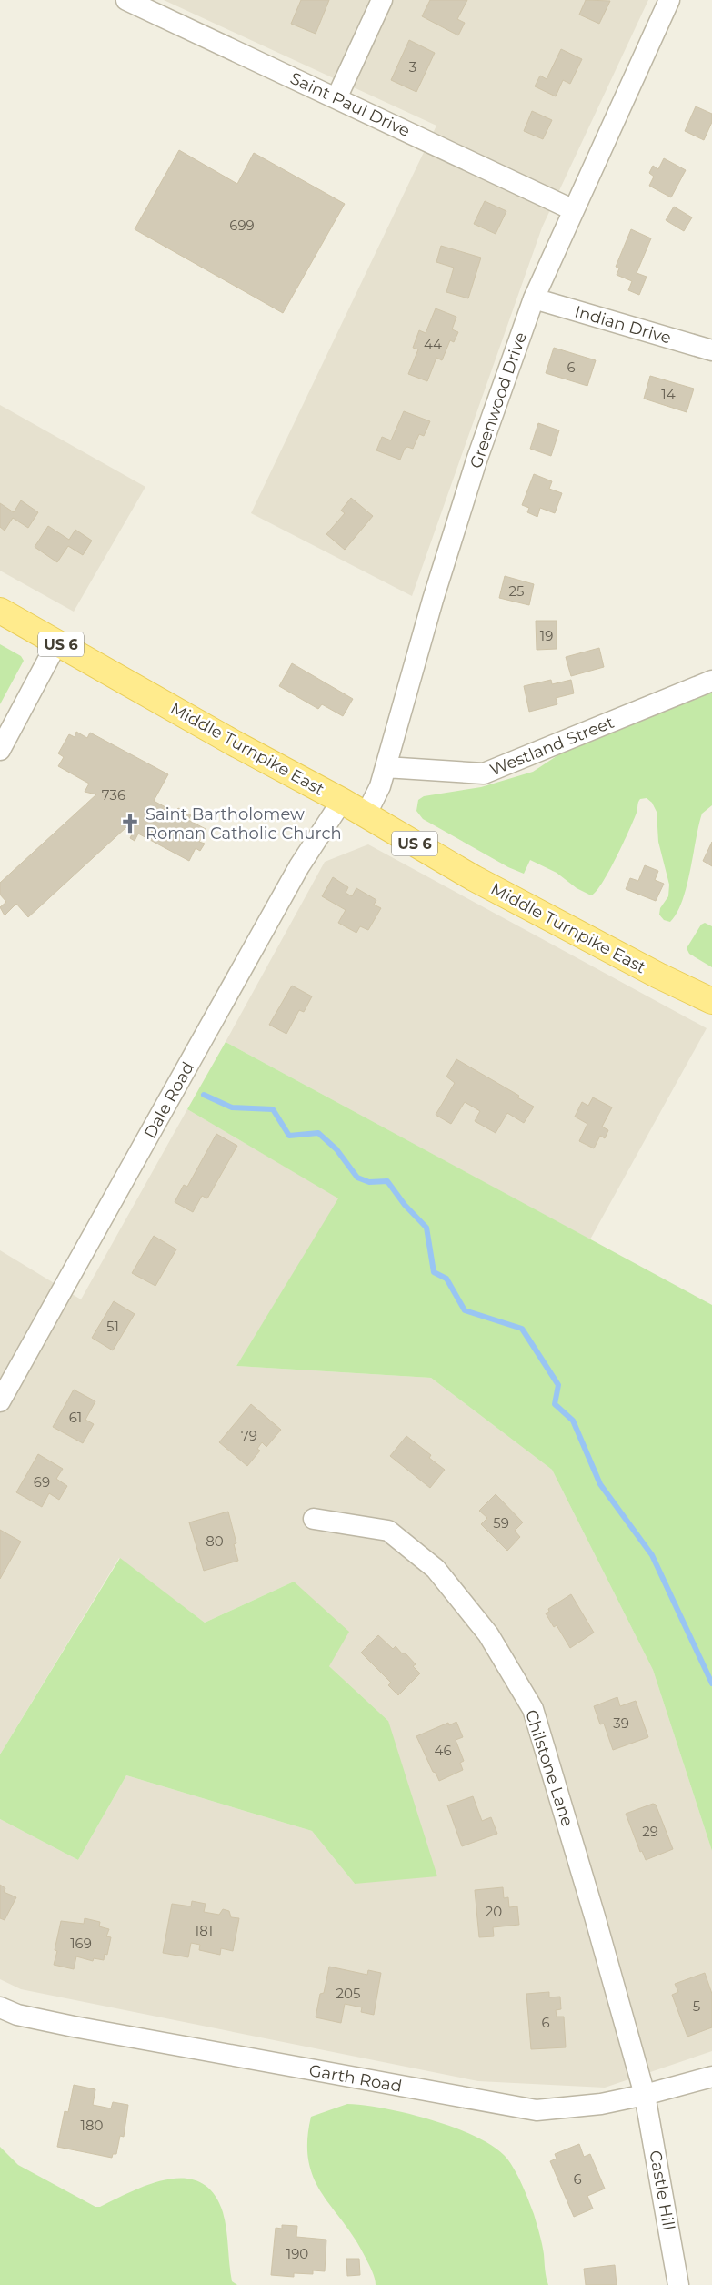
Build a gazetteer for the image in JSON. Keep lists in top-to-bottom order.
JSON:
{
  "streets": {
    "main road": ["US 6", "Middle Turnpike East"],
    "street": [
      "Saint Paul Drive",
      "Indian Drive",
      "Greenwood Drive",
      "Westland Street",
      "Dale Road",
      "Chilstone Lane",
      "Garth Road",
      "Castle Hill"
    ]
  },
  "crossings": [
    ["Saint Paul Drive", "Greenwood Drive"],
    ["Indian Drive", "Greenwood Drive"],
    ["Greenwood Drive", "Westland Street"],
    ["Greenwood Drive", "Middle Turnpike East"],
    ["Middle Turnpike East", "Dale Road"],
    ["Chilstone Lane", "Garth Road"],
    ["Chilstone Lane", "Castle Hill"],
    ["Garth Road", "Castle Hill"]
  ],
  "places": {
    "church": ["Saint Bartholomew Roman Catholic Church"]
  },
  "house_numbers": [
    "3",
    "699",
    "44",
    "6",
    "14",
    "25",
    "19",
    "736",
    "51",
    "61",
    "79",
    "69",
    "59",
    "80",
    "39",
    "46",
    "29",
    "20",
    "181",
    "169",
    "205",
    "5",
    "6",
    "180",
    "6",
    "190"
  ]
}
